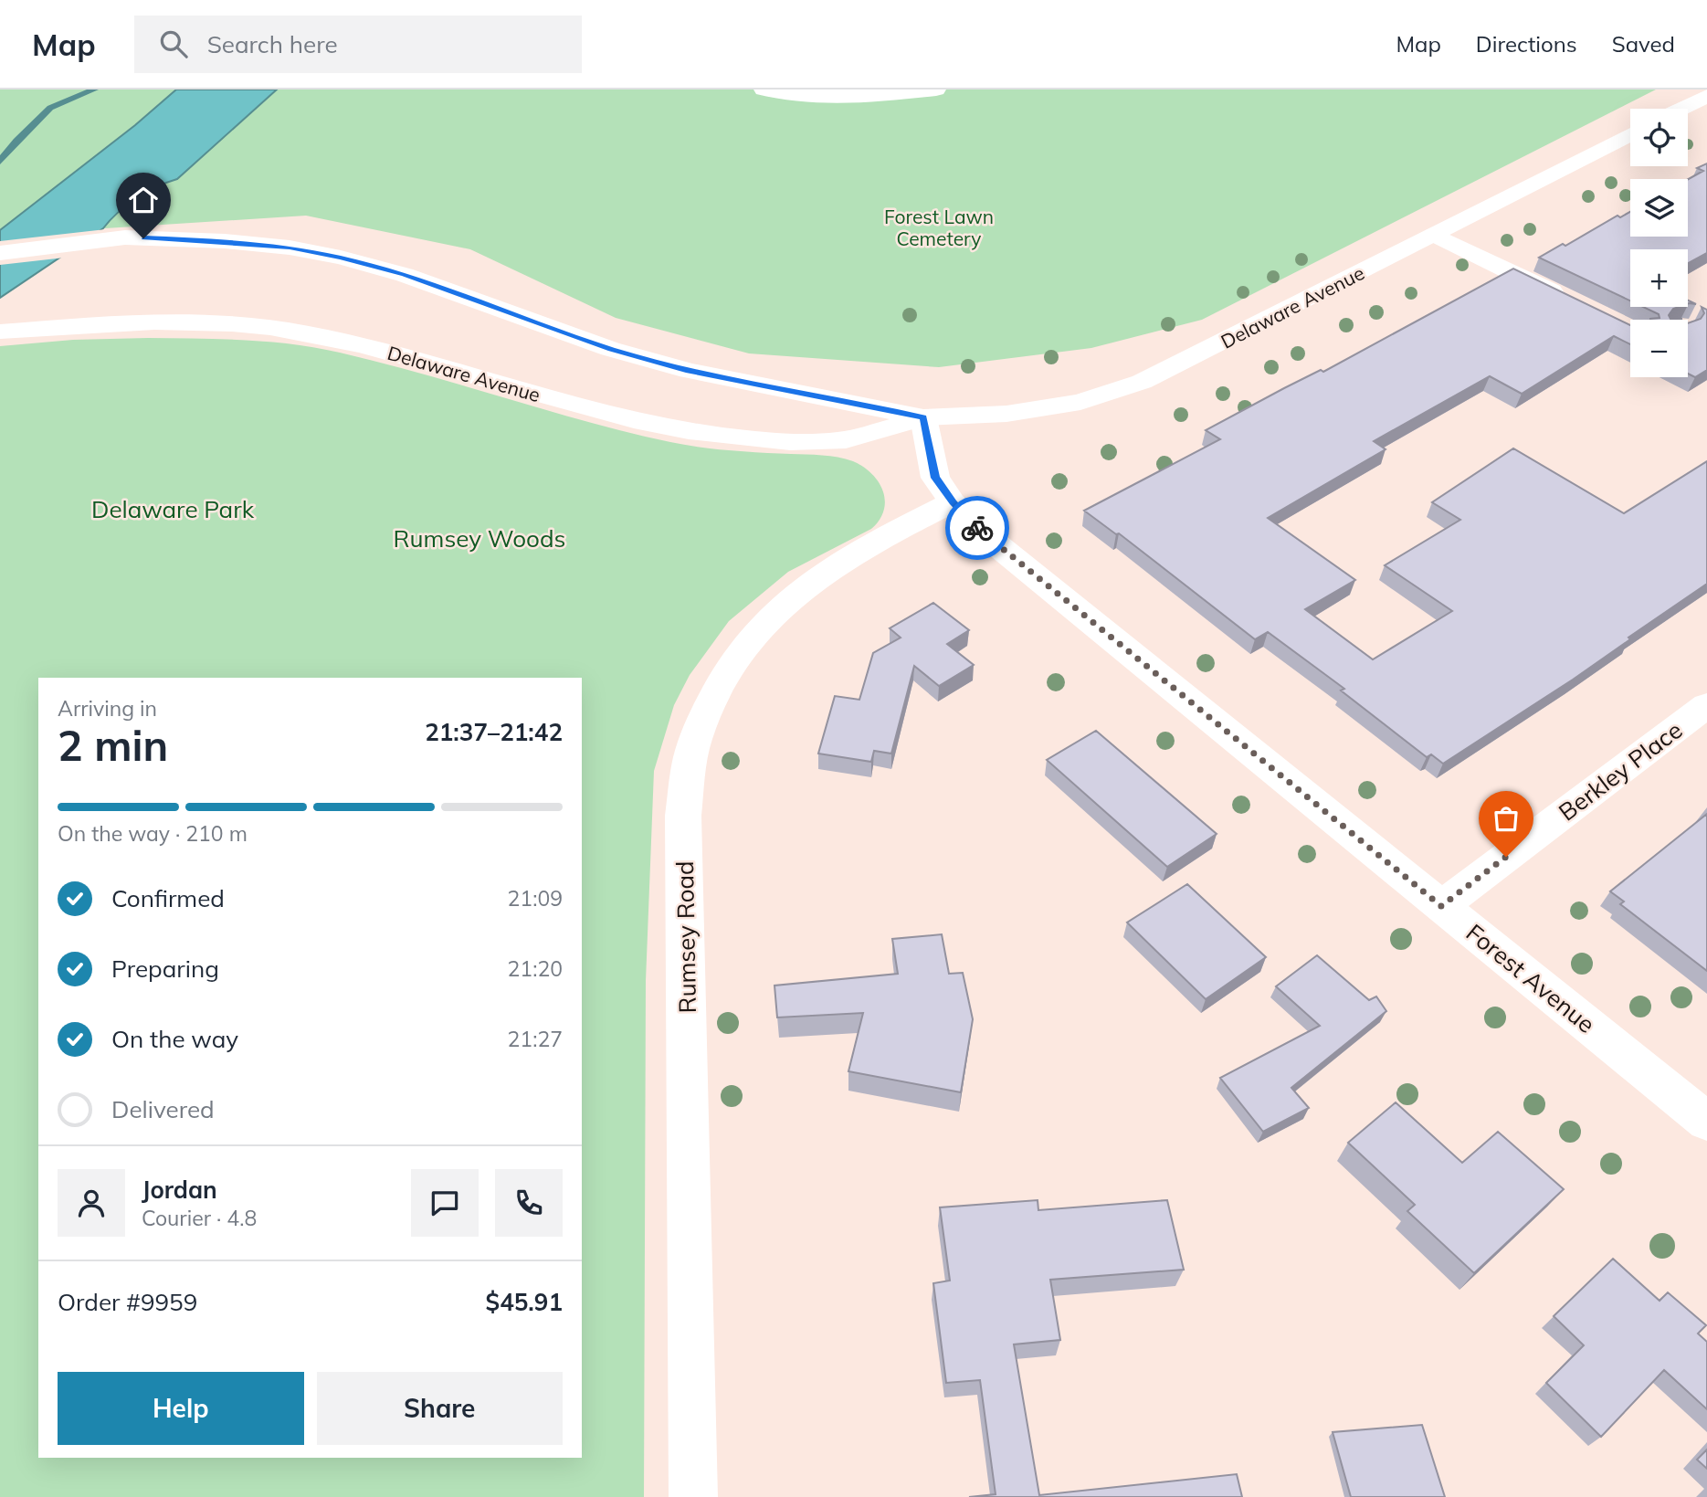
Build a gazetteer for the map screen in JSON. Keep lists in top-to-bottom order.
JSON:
{
  "streets": {
    "main road": [
      "Delaware Avenue",
      "Berkley Place",
      "Rumsey Road",
      "Forest Avenue"
    ]
  },
  "crossings": [
    ["Delaware Avenue", "Forest Avenue"],
    ["Berkley Place", "Forest Avenue"],
    ["Rumsey Road", "Forest Avenue"]
  ],
  "parks": ["Forest Lawn Cemetery", "Delaware Park", "Rumsey Woods"],
  "page": {
    "header": "Map",
    "search": "Search here",
    "nav": ["Map", "Directions", "Saved"],
    "map_buttons": ["+", "−"],
    "heading": ["2 min", "Arriving in", "21:37–21:42"],
    "panel": [
      "Jordan",
      "Courier · 4.8",
      "Order #9959",
      "$45.91"
    ],
    "bar": "On the way · 210 m",
    "list": [
      ["Confirmed", "21:09"],
      ["Preparing", "21:20"],
      ["On the way", "21:27"],
      "Delivered"
    ],
    "buttons": ["Help", "Share"]
  }
}
